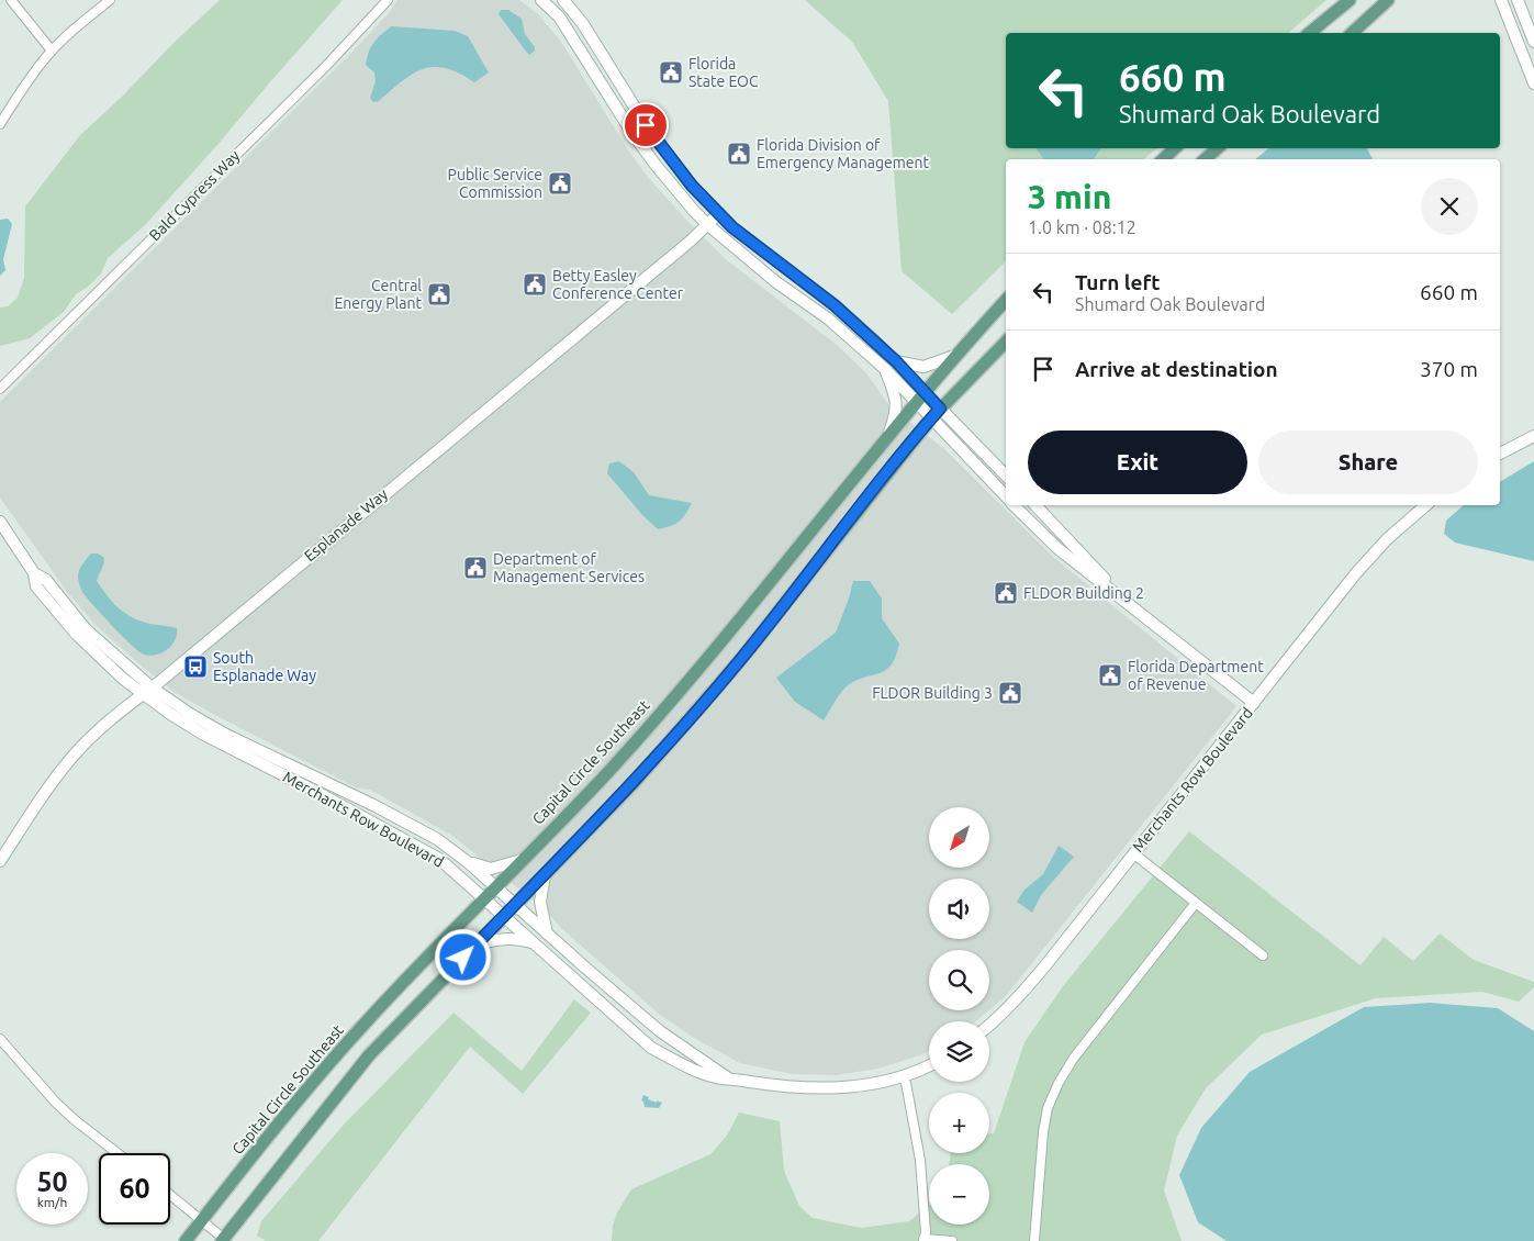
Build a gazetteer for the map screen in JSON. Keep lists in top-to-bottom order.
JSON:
{
  "streets": {
    "main road": ["Capital Circle Southeast"],
    "street": ["Bald Cypress Way", "Esplanade Way", "Merchants Row Boulevard"]
  },
  "crossings": [
    ["Esplanade Way", "Merchants Row Boulevard"],
    ["Capital Circle Southeast", "Merchants Row Boulevard"]
  ],
  "places": {
    "public building": [
      "Florida State EOC",
      "Florida Division of Emergency Management",
      "Public Service Commission",
      "Betty Easley Conference Center",
      "Central Energy Plant",
      "Department of Management Services",
      "FLDOR Building 2",
      "Florida Department of Revenue",
      "FLDOR Building 3"
    ],
    "bus stop": ["South Esplanade Way"]
  },
  "north": "bottom left",
  "page": {
    "turn": ["660 m", "Shumard Oak Boulevard"],
    "heading": ["3 min", "1.0 km · 08:12"],
    "list": [
      {
        "name": "Turn left",
        "note": "Shumard Oak Boulevard",
        "value": "660 m"
      },
      {
        "name": "Arrive at destination",
        "value": "370 m"
      }
    ],
    "buttons": ["Exit", "Share"],
    "map_buttons": ["+", "−"],
    "speed": "50 km/h",
    "limit": "60"
  }
}
